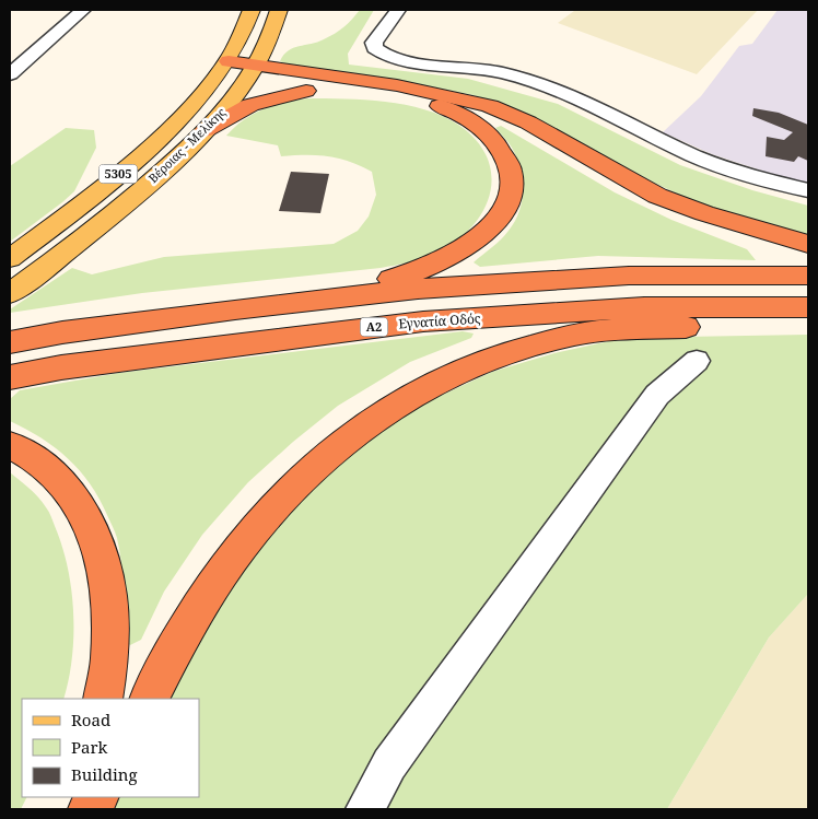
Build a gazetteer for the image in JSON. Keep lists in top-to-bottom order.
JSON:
{
  "streets": {
    "highway": ["Εγνατία Οδός", "Α2"],
    "main road": ["Βέροιας - Μελίκης", "5305"]
  },
  "legend": ["Road", "Park", "Building"]
}
